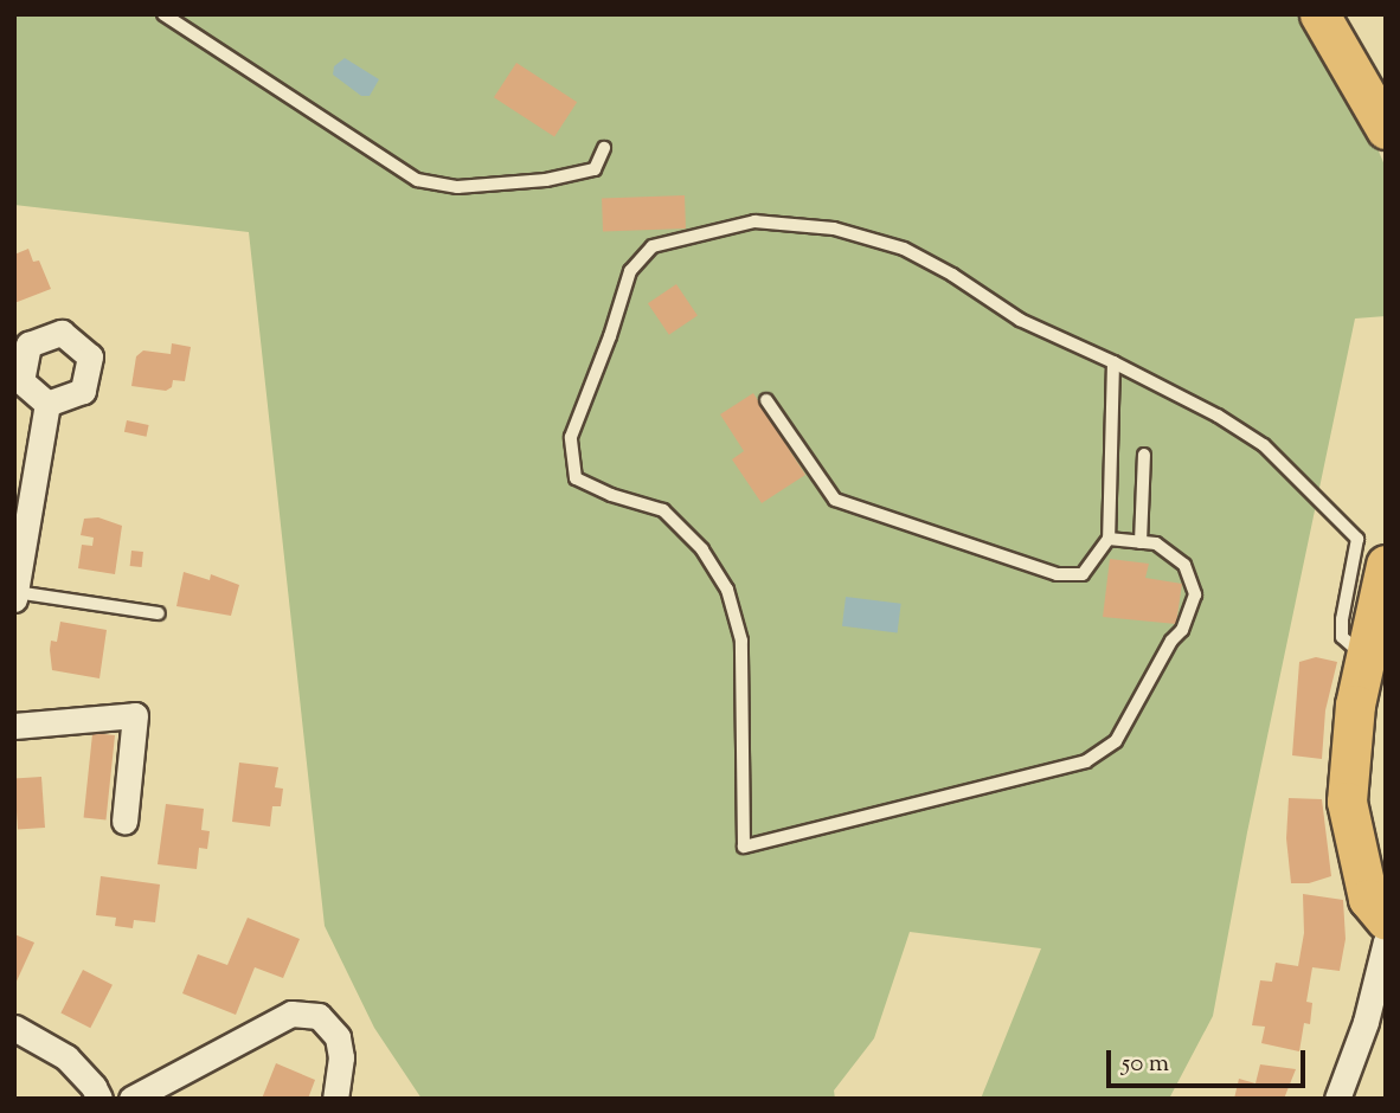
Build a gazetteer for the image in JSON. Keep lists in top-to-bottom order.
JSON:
{
  "scale_bar": "50 m"
}
